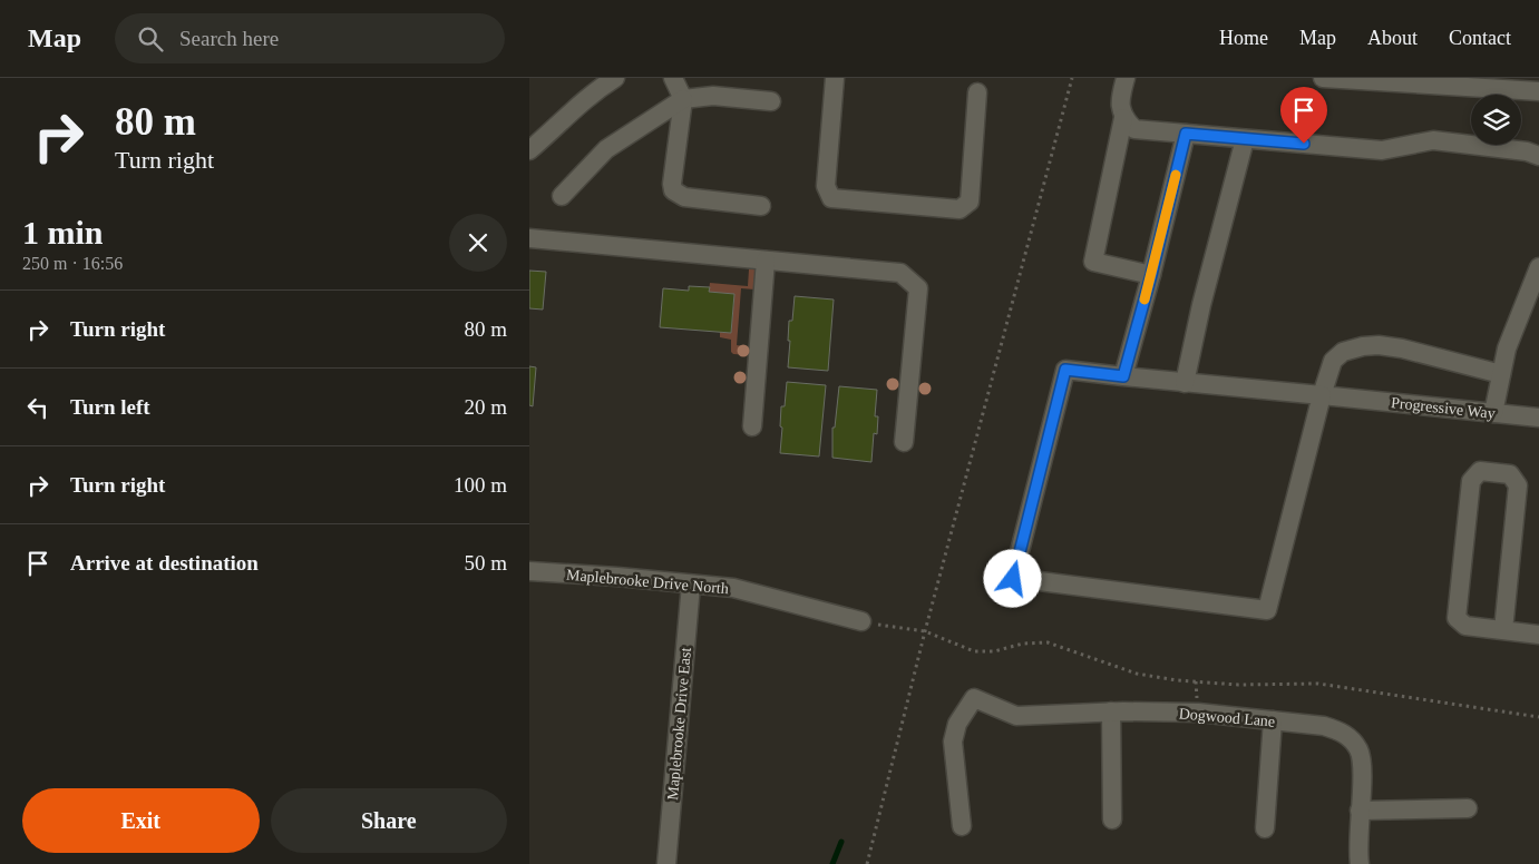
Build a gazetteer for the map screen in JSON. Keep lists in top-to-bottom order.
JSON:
{
  "streets": {
    "street": [
      "Progressive Way",
      "Maplebrooke Drive North",
      "Dogwood Lane",
      "Maplebrooke Drive East"
    ]
  },
  "crossings": [
    ["Maplebrooke Drive North", "Maplebrooke Drive East"]
  ],
  "page": {
    "header": "Map",
    "search": "Search here",
    "nav": [
      "Home",
      "Map",
      "About",
      "Contact"
    ],
    "turn": ["80 m", "Turn right"],
    "heading": ["1 min", "250 m · 16:56"],
    "list": [
      {
        "name": "Turn right",
        "value": "80 m"
      },
      {
        "name": "Turn left",
        "value": "20 m"
      },
      {
        "name": "Turn right",
        "value": "100 m"
      },
      {
        "name": "Arrive at destination",
        "value": "50 m"
      }
    ],
    "buttons": ["Exit", "Share"]
  }
}
